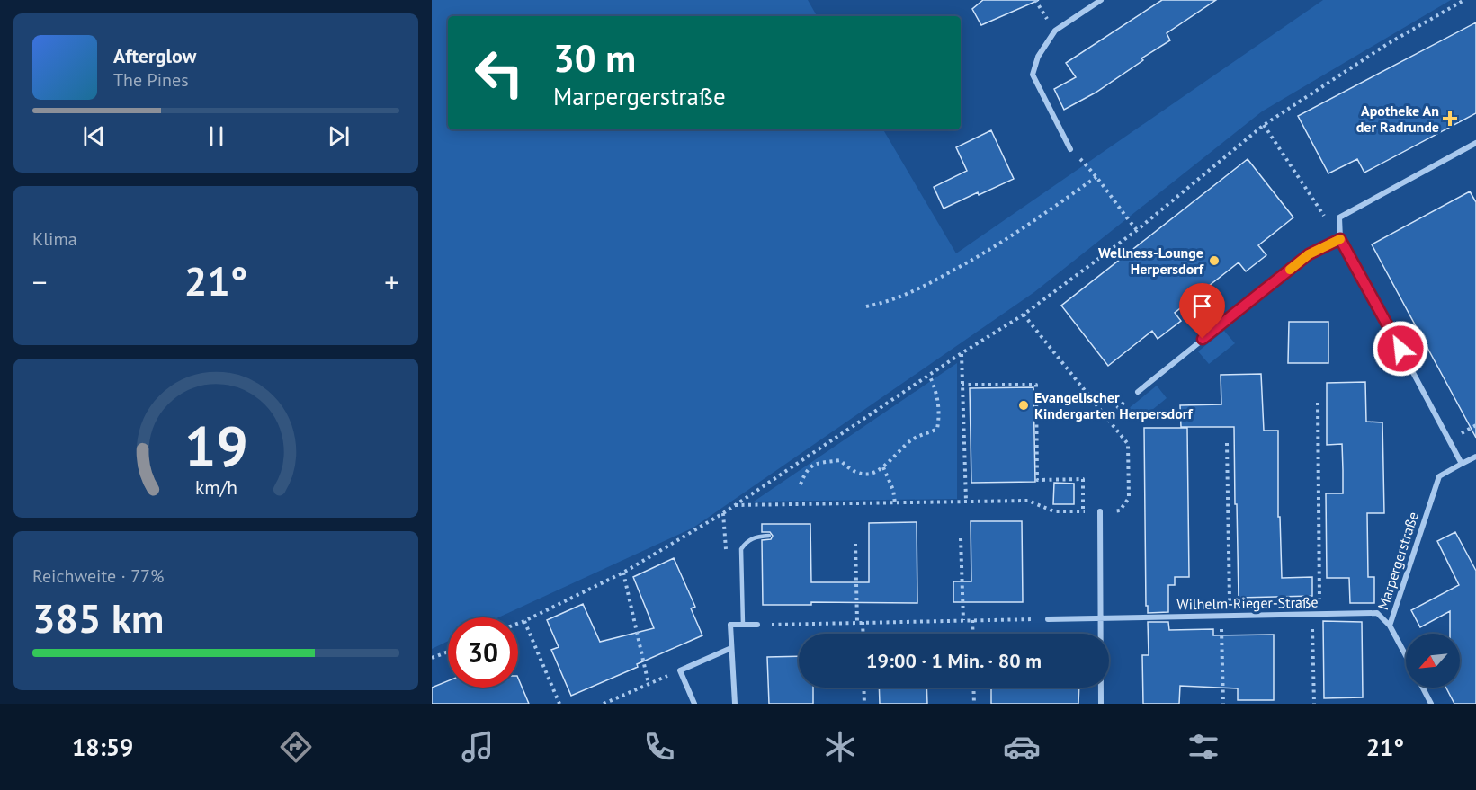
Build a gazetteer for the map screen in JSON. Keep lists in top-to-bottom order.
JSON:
{
  "streets": {
    "street": ["Marpergerstraße", "Wilhelm-Rieger-Straße"]
  },
  "crossings": [
    ["Marpergerstraße", "Wilhelm-Rieger-Straße"]
  ],
  "places": {
    "health": ["Apotheke An der Radrunde"],
    "other": ["Wellness-Lounge Herpersdorf", "Evangelischer Kindergarten Herpersdorf"]
  },
  "north": "bottom left",
  "page": {
    "turn": ["30 m", "Marpergerstraße"],
    "song": ["Afterglow", "The Pines"],
    "tile": [
      "Klima",
      ["Reichweite · 77%", "385 km"]
    ],
    "heat": ["−", "21°", "+"],
    "limit": "30",
    "trip": "19:00 · 1 Min. · 80 m",
    "tabs": ["18:59", "21°"],
    "gauge": ["19", "km/h"]
  }
}
